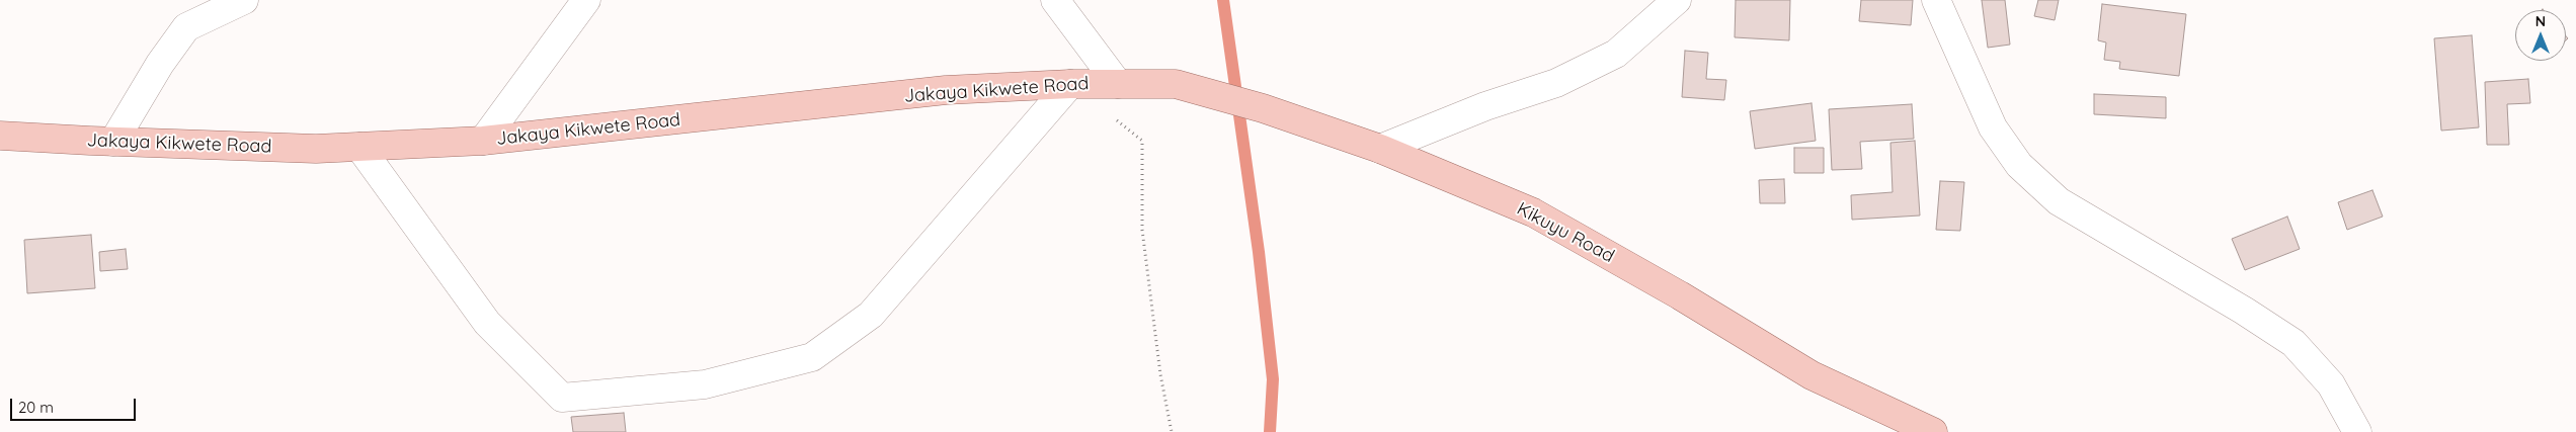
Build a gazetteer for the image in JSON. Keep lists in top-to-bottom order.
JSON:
{
  "streets": {
    "main road": ["Jakaya Kikwete Road", "Kikuyu Road"]
  },
  "crossings": [
    ["Jakaya Kikwete Road", "Kikuyu Road"]
  ],
  "scale_bar": "20 m",
  "north": "top"
}
